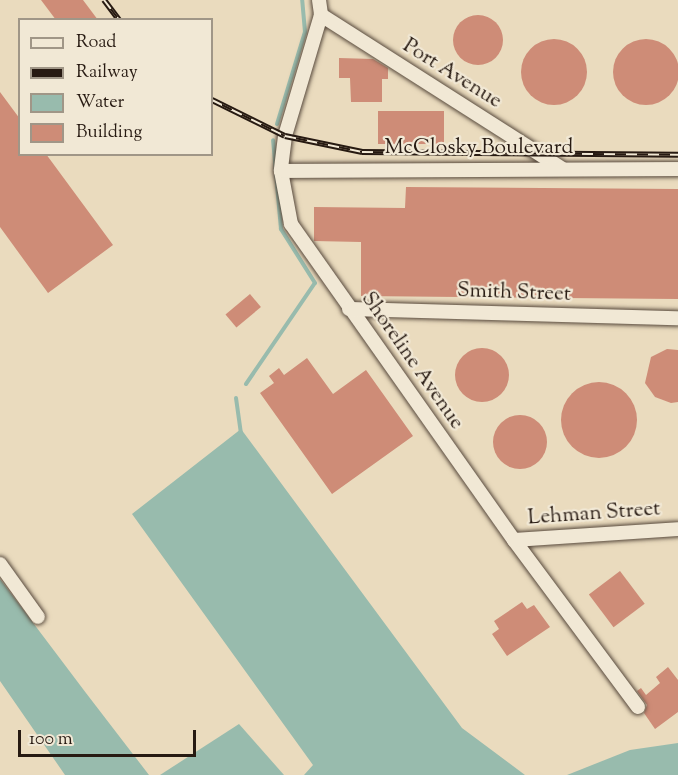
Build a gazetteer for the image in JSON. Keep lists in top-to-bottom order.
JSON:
{
  "streets": {
    "street": [
      "Port Avenue",
      "McClosky Boulevard",
      "Smith Street",
      "Shoreline Avenue",
      "Lehman Street"
    ]
  },
  "crossings": [
    ["Port Avenue", "McClosky Boulevard"],
    ["Port Avenue", "Shoreline Avenue"],
    ["McClosky Boulevard", "Shoreline Avenue"],
    ["Smith Street", "Shoreline Avenue"],
    ["Shoreline Avenue", "Lehman Street"]
  ],
  "legend": [
    "Road",
    "Railway",
    "Water",
    "Building"
  ],
  "scale_bar": "100 m"
}
